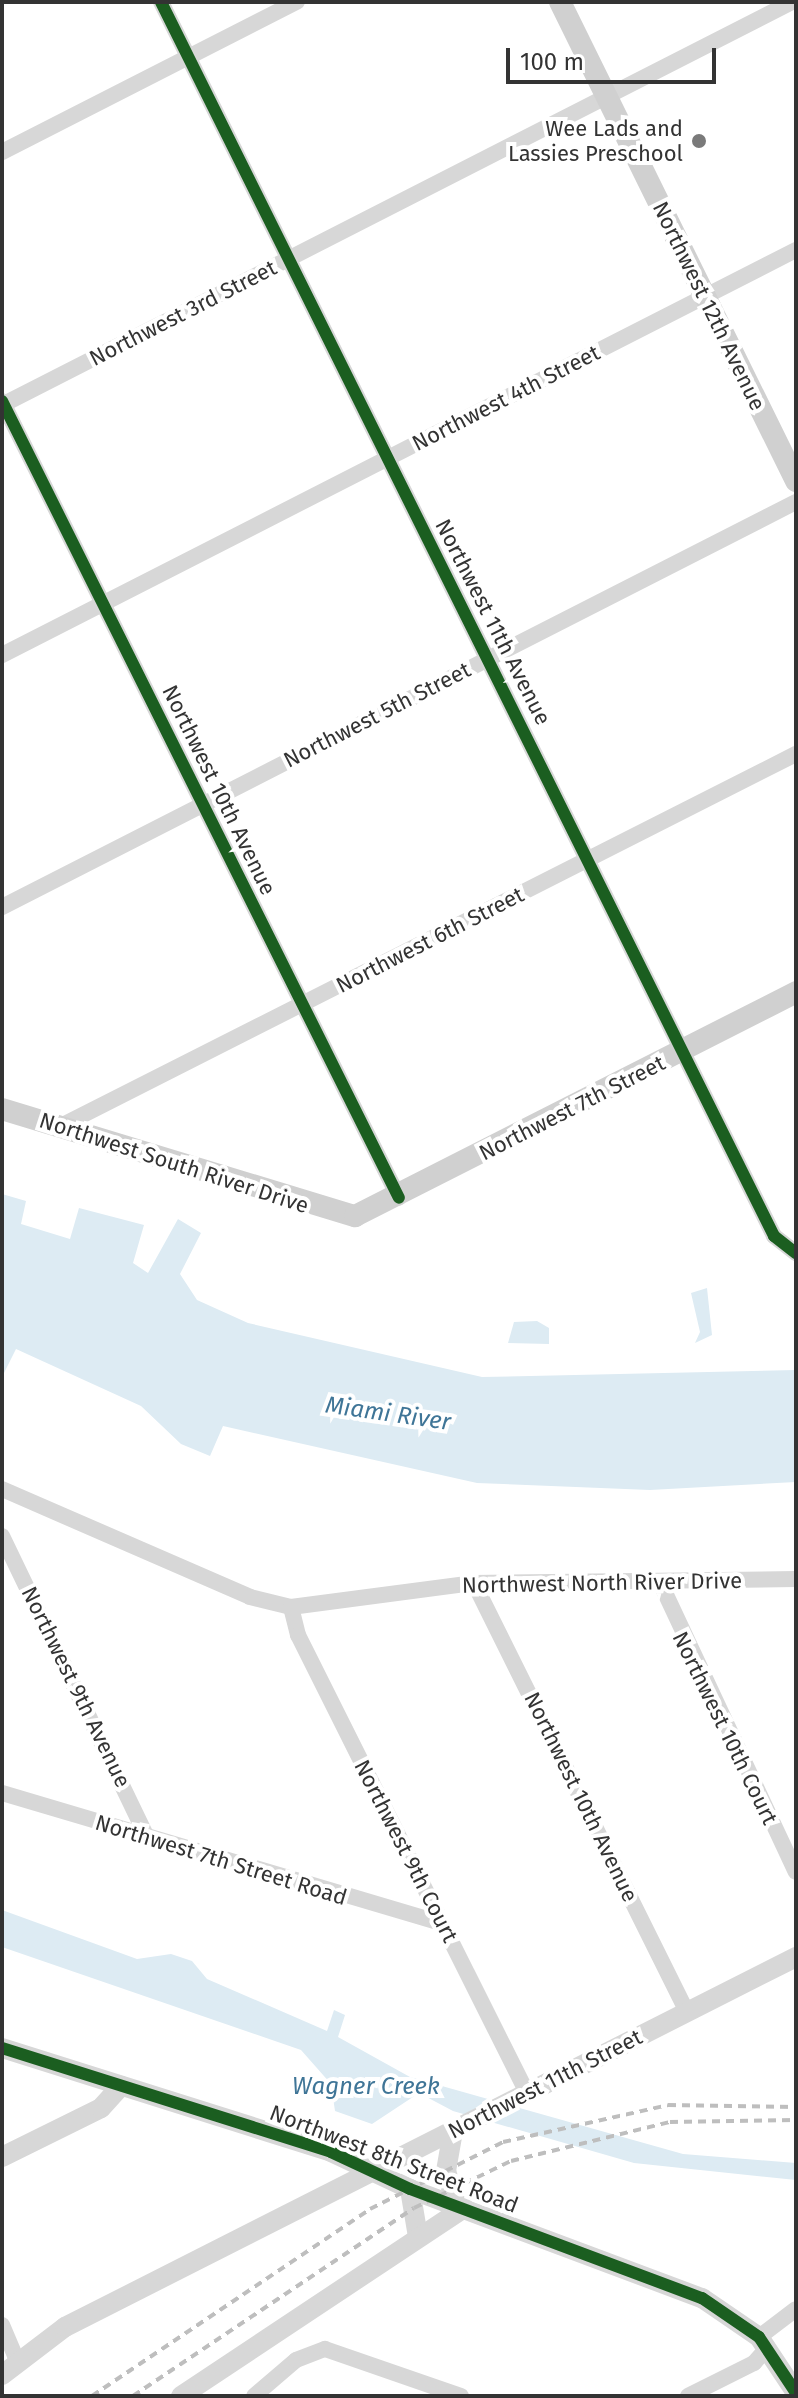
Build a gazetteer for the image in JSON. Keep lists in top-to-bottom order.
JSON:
{
  "streets": {
    "main road": ["Northwest 12th Avenue", "Northwest 7th Street", "Northwest South River Drive"],
    "street": [
      "Northwest 3rd Street",
      "Northwest 4th Street",
      "Northwest 11th Avenue",
      "Northwest 5th Street",
      "Northwest 10th Avenue",
      "Northwest 6th Street",
      "Northwest North River Drive",
      "Northwest 9th Avenue",
      "Northwest 10th Court",
      "Northwest 9th Court",
      "Northwest 7th Street Road",
      "Northwest 11th Street",
      "Northwest 8th Street Road"
    ]
  },
  "crossings": [
    ["Northwest 12th Avenue", "Northwest 3rd Street"],
    ["Northwest 12th Avenue", "Northwest 4th Street"],
    ["Northwest 3rd Street", "Northwest 11th Avenue"],
    ["Northwest 3rd Street", "Northwest 10th Avenue"],
    ["Northwest 4th Street", "Northwest 11th Avenue"],
    ["Northwest 4th Street", "Northwest 10th Avenue"],
    ["Northwest 11th Avenue", "Northwest 5th Street"],
    ["Northwest 11th Avenue", "Northwest 6th Street"],
    ["Northwest 11th Avenue", "Northwest 7th Street"],
    ["Northwest 5th Street", "Northwest 10th Avenue"],
    ["Northwest 10th Avenue", "Northwest 6th Street"],
    ["Northwest 10th Avenue", "Northwest 7th Street"],
    ["Northwest 10th Avenue", "Northwest North River Drive"],
    ["Northwest 10th Avenue", "Northwest 11th Street"],
    ["Northwest 6th Street", "Northwest South River Drive"],
    ["Northwest 7th Street", "Northwest South River Drive"],
    ["Northwest North River Drive", "Northwest 10th Court"],
    ["Northwest North River Drive", "Northwest 9th Court"],
    ["Northwest 9th Avenue", "Northwest 7th Street Road"],
    ["Northwest 9th Court", "Northwest 7th Street Road"],
    ["Northwest 9th Court", "Northwest 11th Street"],
    ["Northwest 11th Street", "Northwest 8th Street Road"]
  ],
  "water": ["Miami River", "Wagner Creek"],
  "places": ["Wee Lads and Lassies Preschool"],
  "scale_bar": "100 m"
}
